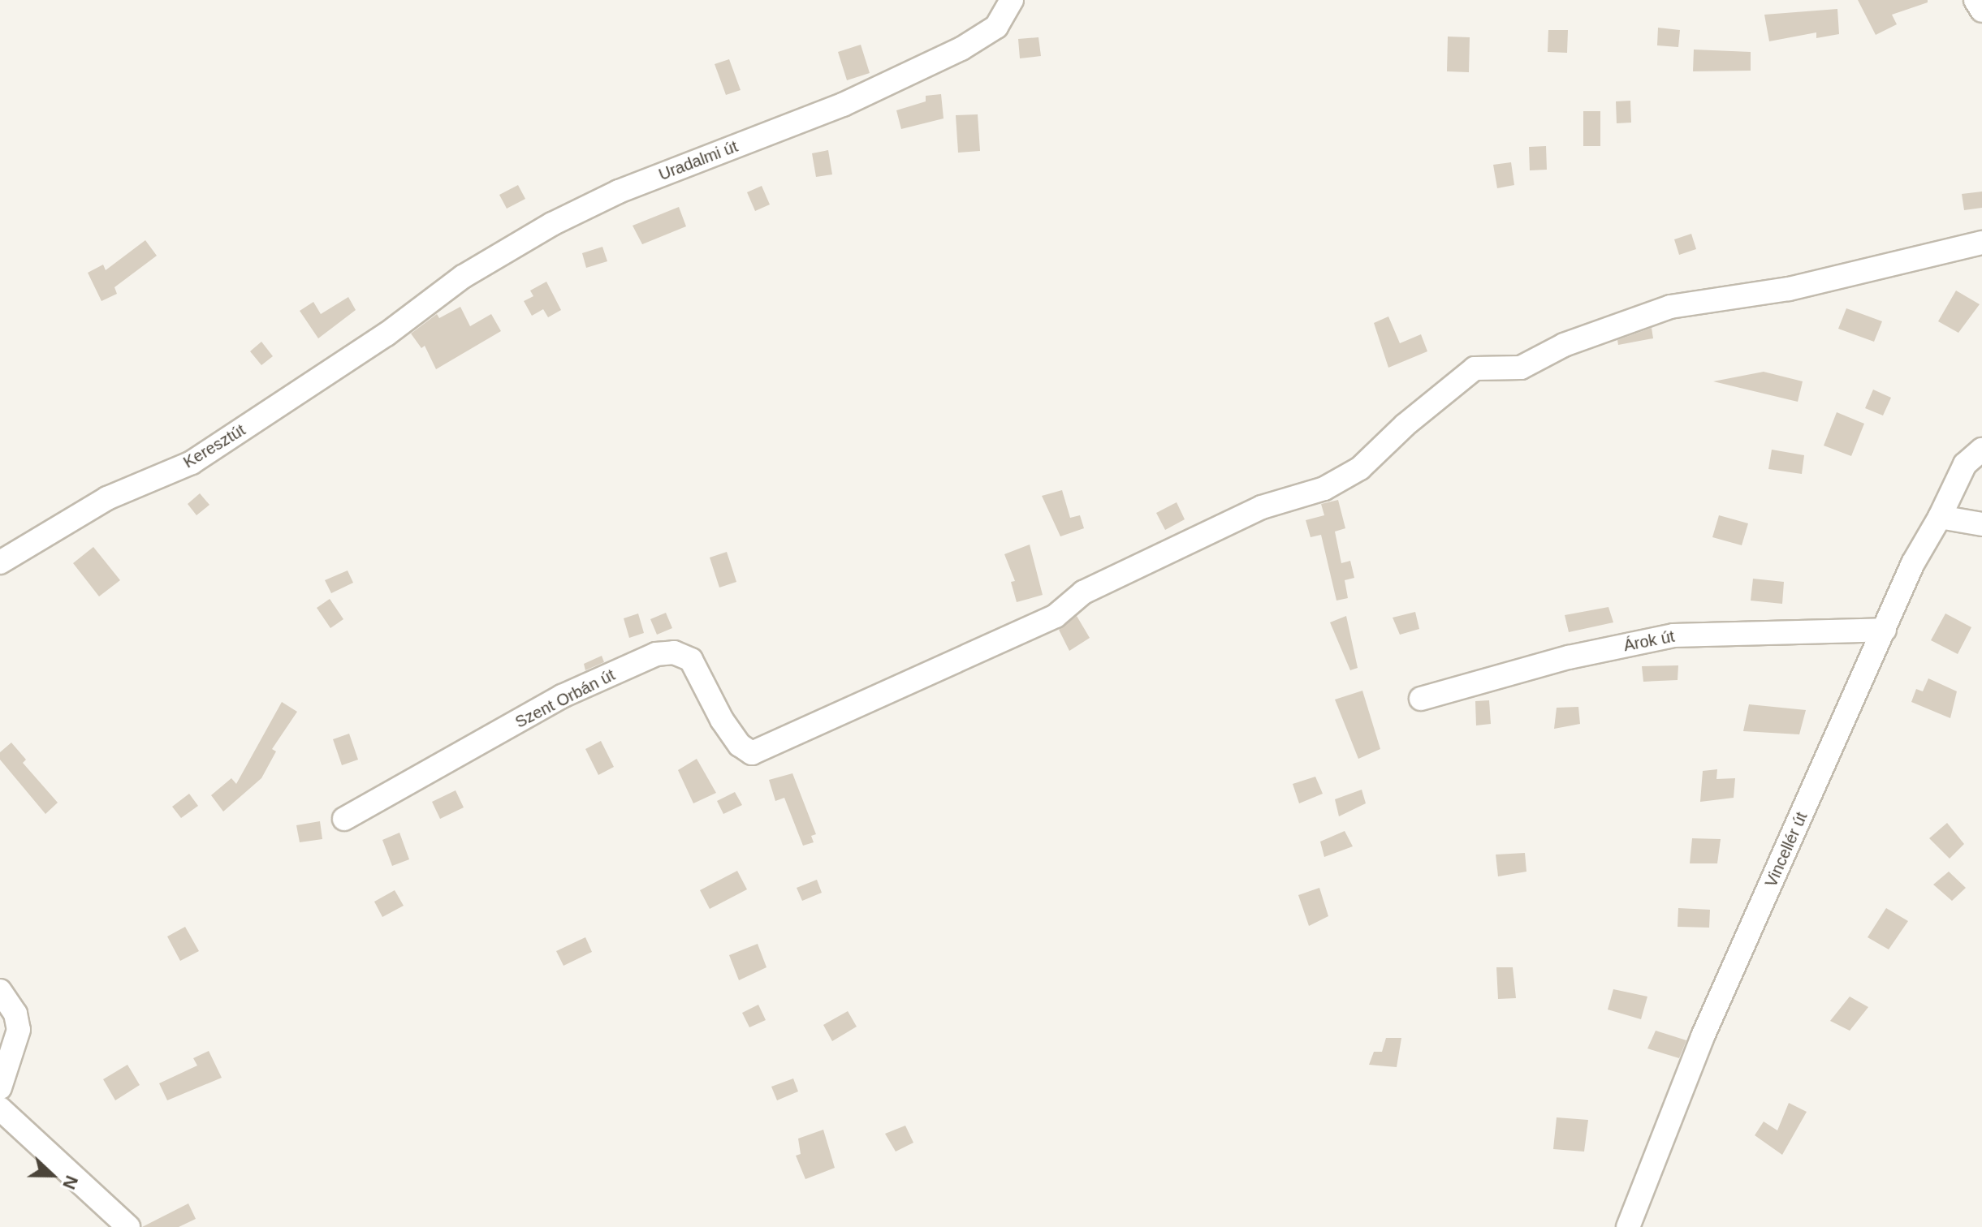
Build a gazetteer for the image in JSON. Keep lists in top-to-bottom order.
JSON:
{
  "streets": {
    "street": [
      "Uradalmi út",
      "Keresztút",
      "Árok út",
      "Szent Orbán út",
      "Vincellér út"
    ]
  },
  "crossings": [
    ["Uradalmi út", "Keresztút"],
    ["Árok út", "Vincellér út"]
  ],
  "north": "right"
}
